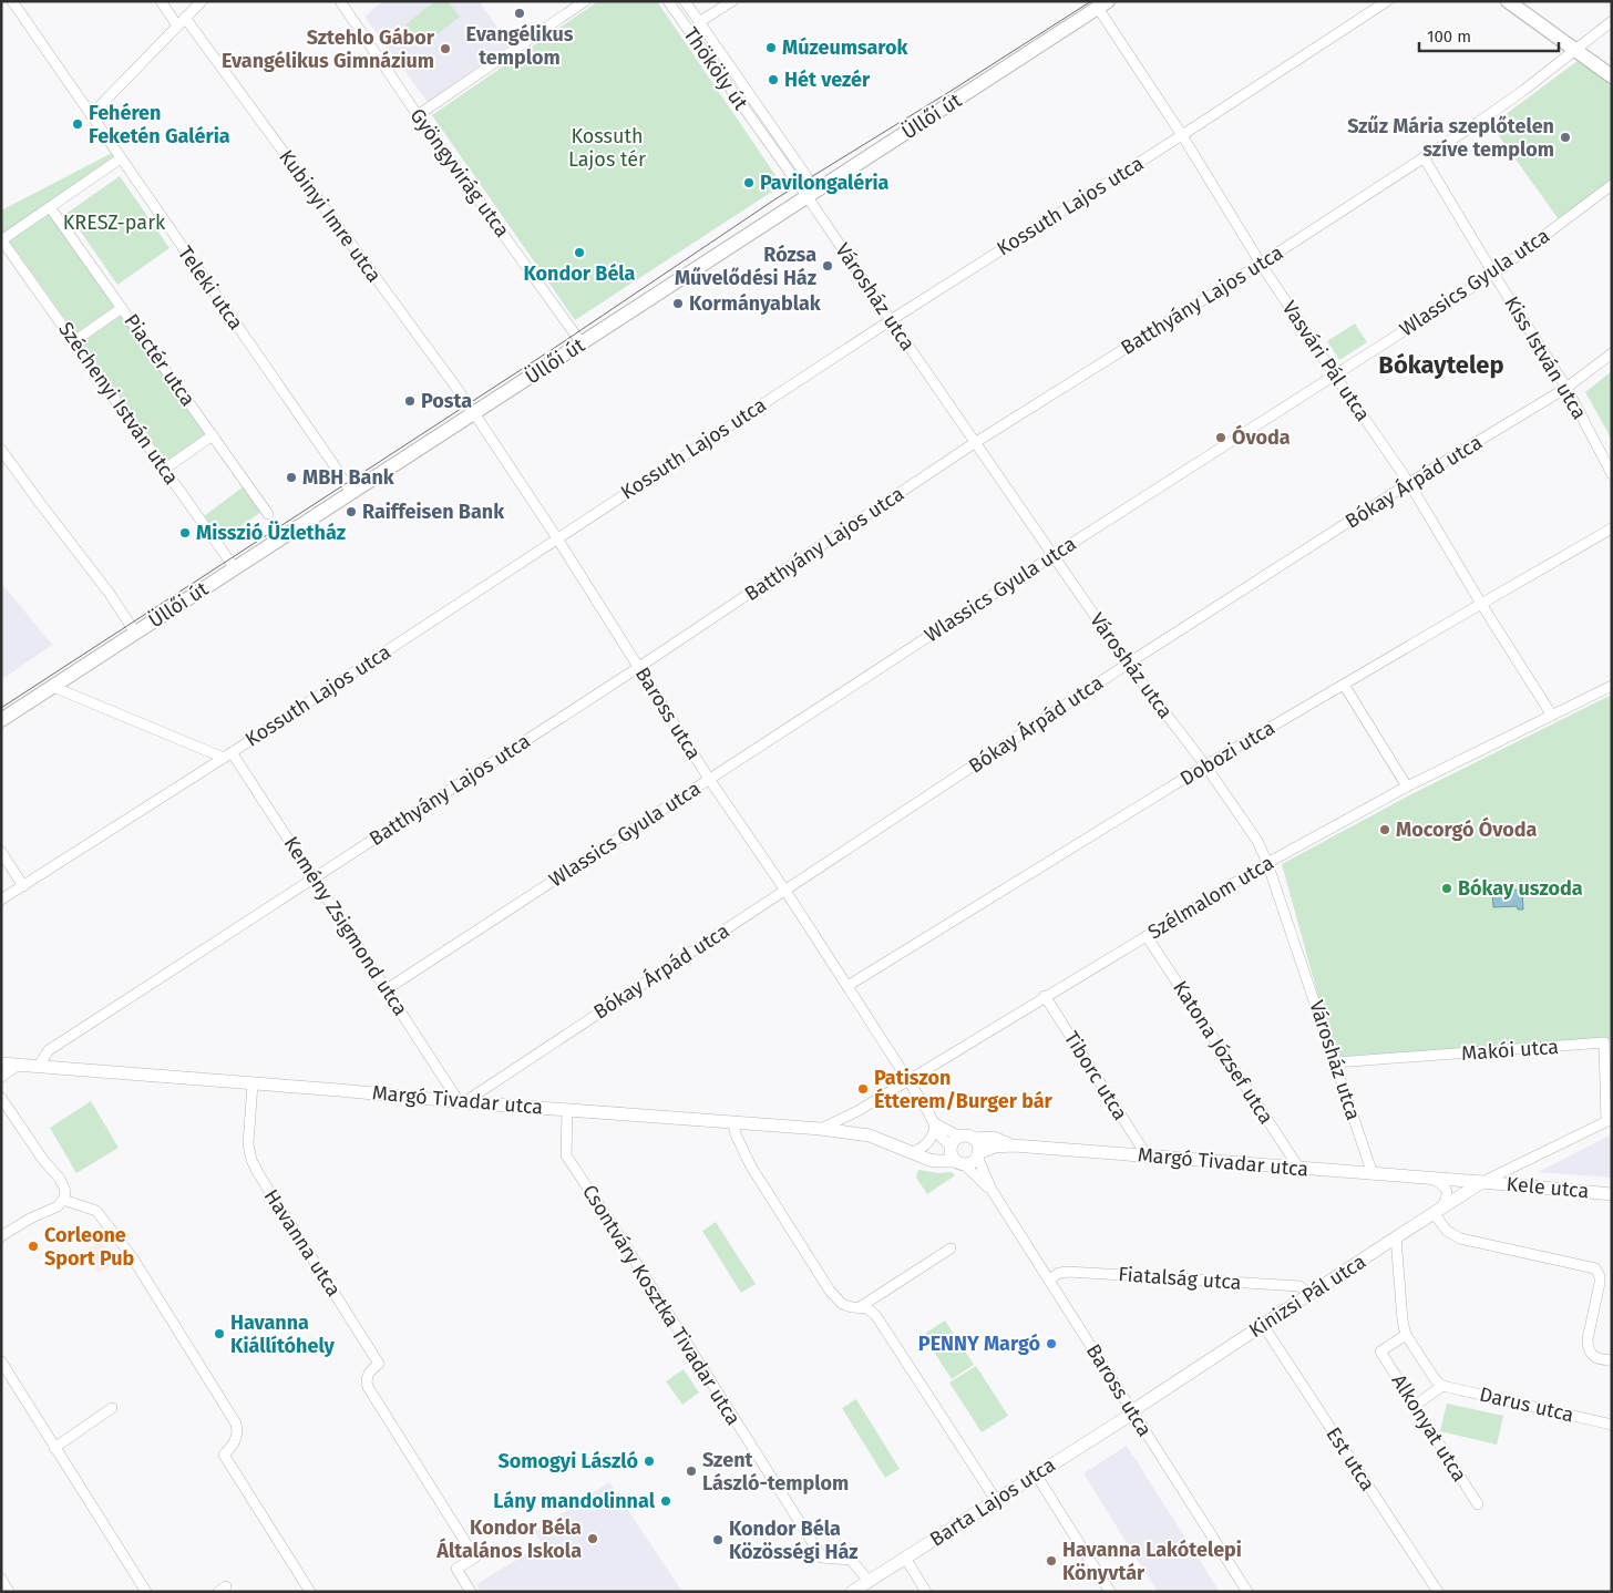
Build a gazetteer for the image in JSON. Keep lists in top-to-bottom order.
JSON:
{
  "streets": {
    "main road": ["Üllői út"],
    "street": [
      "Thököly út",
      "Gyöngyvirág utca",
      "Kossuth Lajos utca",
      "Kubinyi Imre utca",
      "Wlassics Gyula utca",
      "Teleki utca",
      "Városház utca",
      "Batthyány Lajos utca",
      "Kiss István utca",
      "Piactér utca",
      "Vasvári Pál utca",
      "Széchenyi István utca",
      "Bókay Árpád utca",
      "Baross utca",
      "Dobozi utca",
      "Szélmalom utca",
      "Kemény Zsigmond utca",
      "Makói utca",
      "Katona József utca",
      "Tiborc utca",
      "Margó Tivadar utca",
      "Kele utca",
      "Havanna utca",
      "Fiatalság utca",
      "Kinizsi Pál utca",
      "Csontváry Kosztka Tivadar utca",
      "Darus utca",
      "Alkonyat utca",
      "Est utca",
      "Barta Lajos utca"
    ]
  },
  "crossings": [
    ["Thököly út", "Üllői út"],
    ["Thököly út", "Városház utca"],
    ["Üllői út", "Gyöngyvirág utca"],
    ["Üllői út", "Kubinyi Imre utca"],
    ["Üllői út", "Teleki utca"],
    ["Üllői út", "Városház utca"],
    ["Üllői út", "Vasvári Pál utca"],
    ["Üllői út", "Széchenyi István utca"],
    ["Üllői út", "Baross utca"],
    ["Kossuth Lajos utca", "Városház utca"],
    ["Kossuth Lajos utca", "Vasvári Pál utca"],
    ["Kossuth Lajos utca", "Baross utca"],
    ["Kossuth Lajos utca", "Kemény Zsigmond utca"],
    ["Kubinyi Imre utca", "Baross utca"],
    ["Wlassics Gyula utca", "Városház utca"],
    ["Wlassics Gyula utca", "Kiss István utca"],
    ["Wlassics Gyula utca", "Vasvári Pál utca"],
    ["Wlassics Gyula utca", "Baross utca"],
    ["Wlassics Gyula utca", "Kemény Zsigmond utca"],
    ["Városház utca", "Batthyány Lajos utca"],
    ["Városház utca", "Bókay Árpád utca"],
    ["Városház utca", "Dobozi utca"],
    ["Városház utca", "Szélmalom utca"],
    ["Városház utca", "Makói utca"],
    ["Városház utca", "Margó Tivadar utca"],
    ["Batthyány Lajos utca", "Kiss István utca"],
    ["Batthyány Lajos utca", "Vasvári Pál utca"],
    ["Batthyány Lajos utca", "Baross utca"],
    ["Batthyány Lajos utca", "Kemény Zsigmond utca"],
    ["Batthyány Lajos utca", "Margó Tivadar utca"],
    ["Kiss István utca", "Bókay Árpád utca"],
    ["Vasvári Pál utca", "Bókay Árpád utca"],
    ["Vasvári Pál utca", "Dobozi utca"],
    ["Vasvári Pál utca", "Szélmalom utca"],
    ["Bókay Árpád utca", "Baross utca"],
    ["Bókay Árpád utca", "Kemény Zsigmond utca"],
    ["Bókay Árpád utca", "Margó Tivadar utca"],
    ["Baross utca", "Dobozi utca"],
    ["Baross utca", "Szélmalom utca"],
    ["Baross utca", "Margó Tivadar utca"],
    ["Baross utca", "Fiatalság utca"],
    ["Baross utca", "Kinizsi Pál utca"],
    ["Baross utca", "Barta Lajos utca"],
    ["Szélmalom utca", "Katona József utca"],
    ["Szélmalom utca", "Tiborc utca"],
    ["Szélmalom utca", "Margó Tivadar utca"],
    ["Kemény Zsigmond utca", "Margó Tivadar utca"],
    ["Makói utca", "Margó Tivadar utca"],
    ["Katona József utca", "Margó Tivadar utca"],
    ["Tiborc utca", "Margó Tivadar utca"],
    ["Margó Tivadar utca", "Kele utca"],
    ["Margó Tivadar utca", "Havanna utca"],
    ["Margó Tivadar utca", "Kinizsi Pál utca"],
    ["Margó Tivadar utca", "Csontváry Kosztka Tivadar utca"],
    ["Kele utca", "Kinizsi Pál utca"],
    ["Fiatalság utca", "Kinizsi Pál utca"],
    ["Kinizsi Pál utca", "Est utca"],
    ["Kinizsi Pál utca", "Barta Lajos utca"],
    ["Csontváry Kosztka Tivadar utca", "Barta Lajos utca"]
  ],
  "districts": ["Bókaytelep"],
  "parks": ["Kossuth Lajos tér", "KRESZ-park"],
  "places": [
    "Evangélikus templom",
    "Múzeumsarok",
    "Sztehlo Gábor Evangélikus Gimnázium",
    "Hét vezér",
    "Fehéren Feketén Galéria",
    "Szűz Mária szeplőtelen szíve templom",
    "Pavilongaléria",
    "Kondor Béla",
    "Rózsa Művelődési Ház",
    "Kormányablak",
    "Posta",
    "Óvoda",
    "MBH Bank",
    "Raiffeisen Bank",
    "Misszió Üzletház",
    "Mocorgó Óvoda",
    "Bókay uszoda",
    "Patiszon Étterem/Burger bár",
    "Corleone Sport Pub",
    "Havanna Kiállítóhely",
    "PENNY Margó",
    "Somogyi László",
    "Szent László-templom",
    "Lány mandolinnal",
    "Kondor Béla Általános Iskola",
    "Kondor Béla Közösségi Ház",
    "Havanna Lakótelepi Könyvtár"
  ],
  "scale_bar": "100 m"
}
